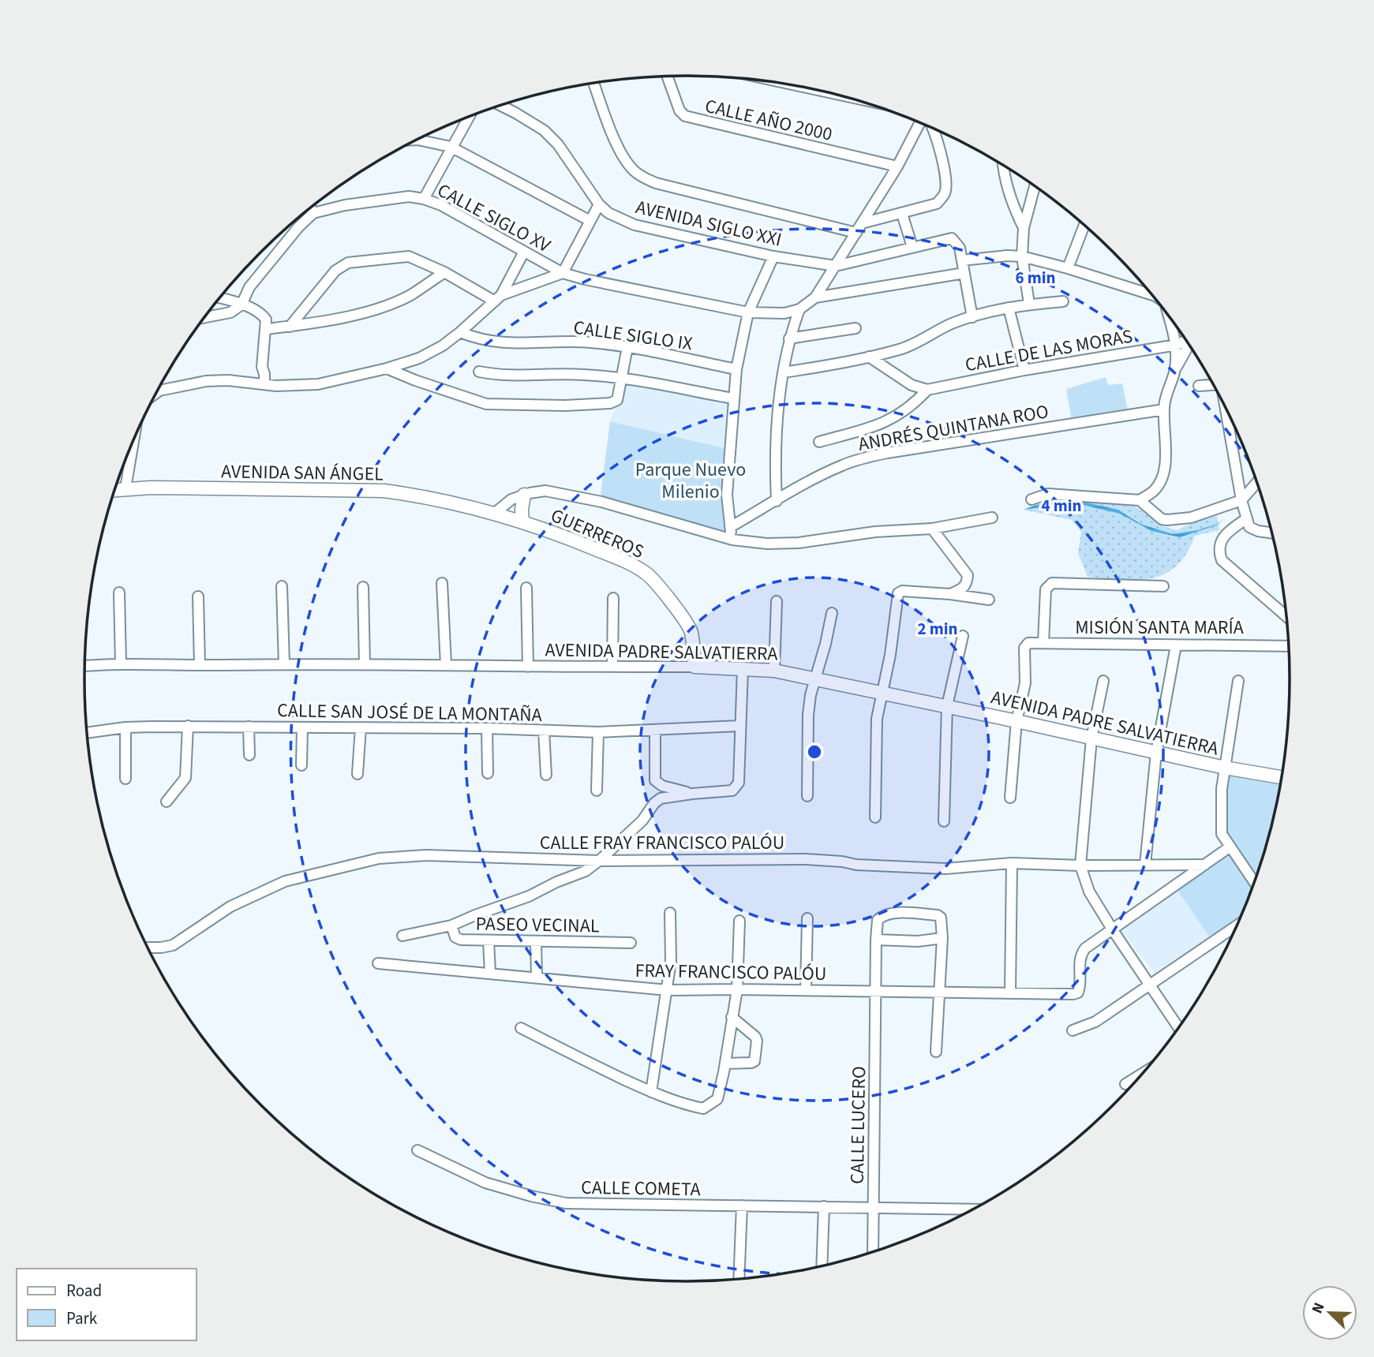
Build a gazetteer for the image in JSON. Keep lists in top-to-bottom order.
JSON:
{
  "streets": {
    "main road": ["AVENIDA SAN ÁNGEL", "GUERREROS", "AVENIDA PADRE SALVATIERRA"],
    "street": [
      "CALLE AÑO 2000",
      "CALLE SIGLO XV",
      "AVENIDA SIGLO XXI",
      "CALLE SIGLO IX",
      "CALLE DE LAS MORAS",
      "ANDRÉS QUINTANA ROO",
      "MISIÓN SANTA MARÍA",
      "CALLE SAN JOSÉ DE LA MONTAÑA",
      "CALLE FRAY FRANCISCO PALÓU",
      "PASEO VECINAL",
      "FRAY FRANCISCO PALÓU",
      "CALLE LUCERO",
      "CALLE COMETA"
    ]
  },
  "crossings": [
    ["AVENIDA SAN ÁNGEL", "GUERREROS"],
    ["GUERREROS", "AVENIDA PADRE SALVATIERRA"],
    ["MISIÓN SANTA MARÍA", "AVENIDA PADRE SALVATIERRA"],
    ["CALLE FRAY FRANCISCO PALÓU", "PASEO VECINAL"],
    ["FRAY FRANCISCO PALÓU", "CALLE LUCERO"],
    ["CALLE LUCERO", "CALLE COMETA"]
  ],
  "parks": ["Parque Nuevo Milenio"],
  "legend": ["Road", "Park"],
  "north": "top left",
  "rings": ["6 min", "4 min", "2 min"]
}
